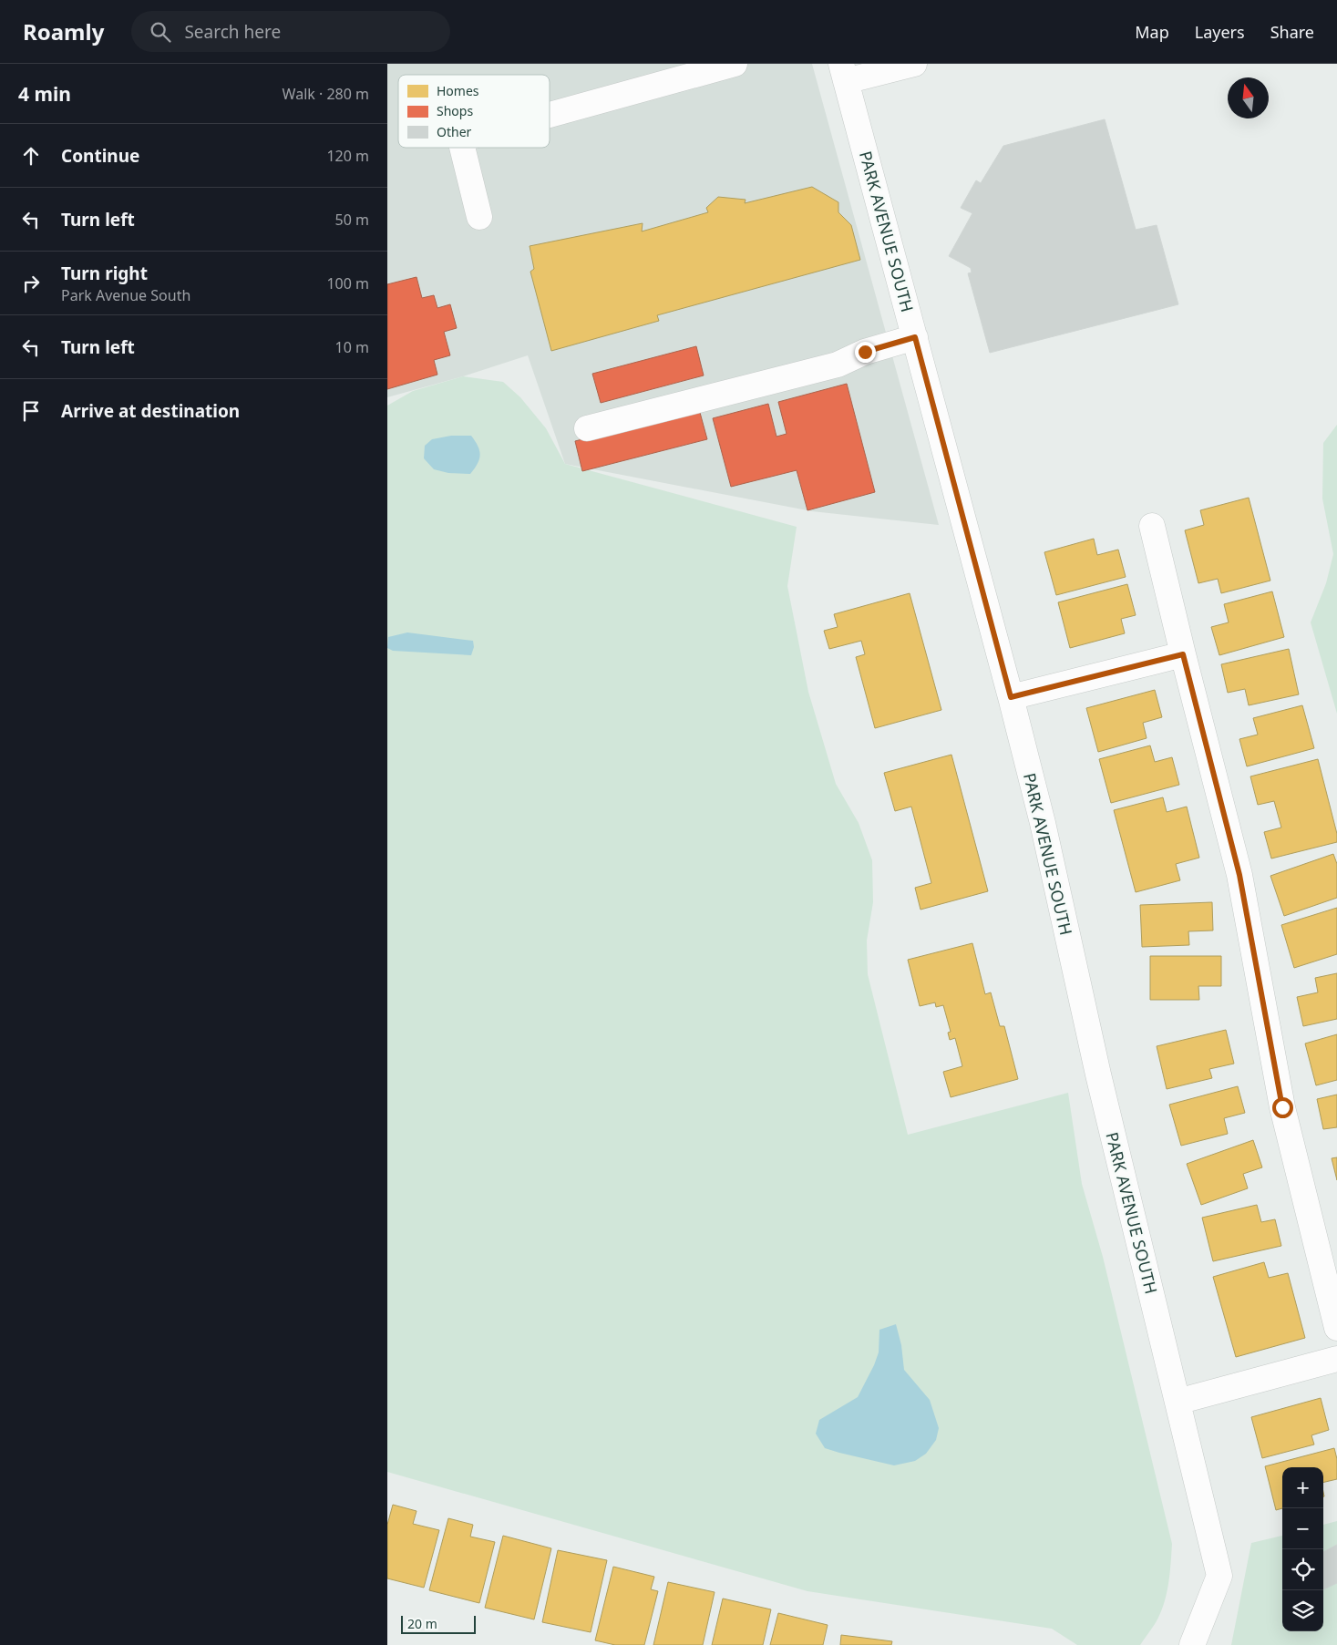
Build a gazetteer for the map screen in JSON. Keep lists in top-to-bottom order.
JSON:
{
  "streets": {
    "street": ["PARK AVENUE SOUTH"]
  },
  "legend": ["Homes", "Shops", "Other"],
  "scale_bar": "20 m",
  "north": "top",
  "page": {
    "header": "Roamly",
    "search": "Search here",
    "nav": ["Map", "Layers", "Share"],
    "heading": ["4 min", "Walk · 280 m"],
    "list": [
      ["Continue", "120 m"],
      ["Turn left", "50 m"],
      ["Turn right", "Park Avenue South", "100 m"],
      ["Turn left", "10 m"],
      "Arrive at destination"
    ],
    "map_buttons": ["+", "−"],
    "scale": "20 m"
  }
}
